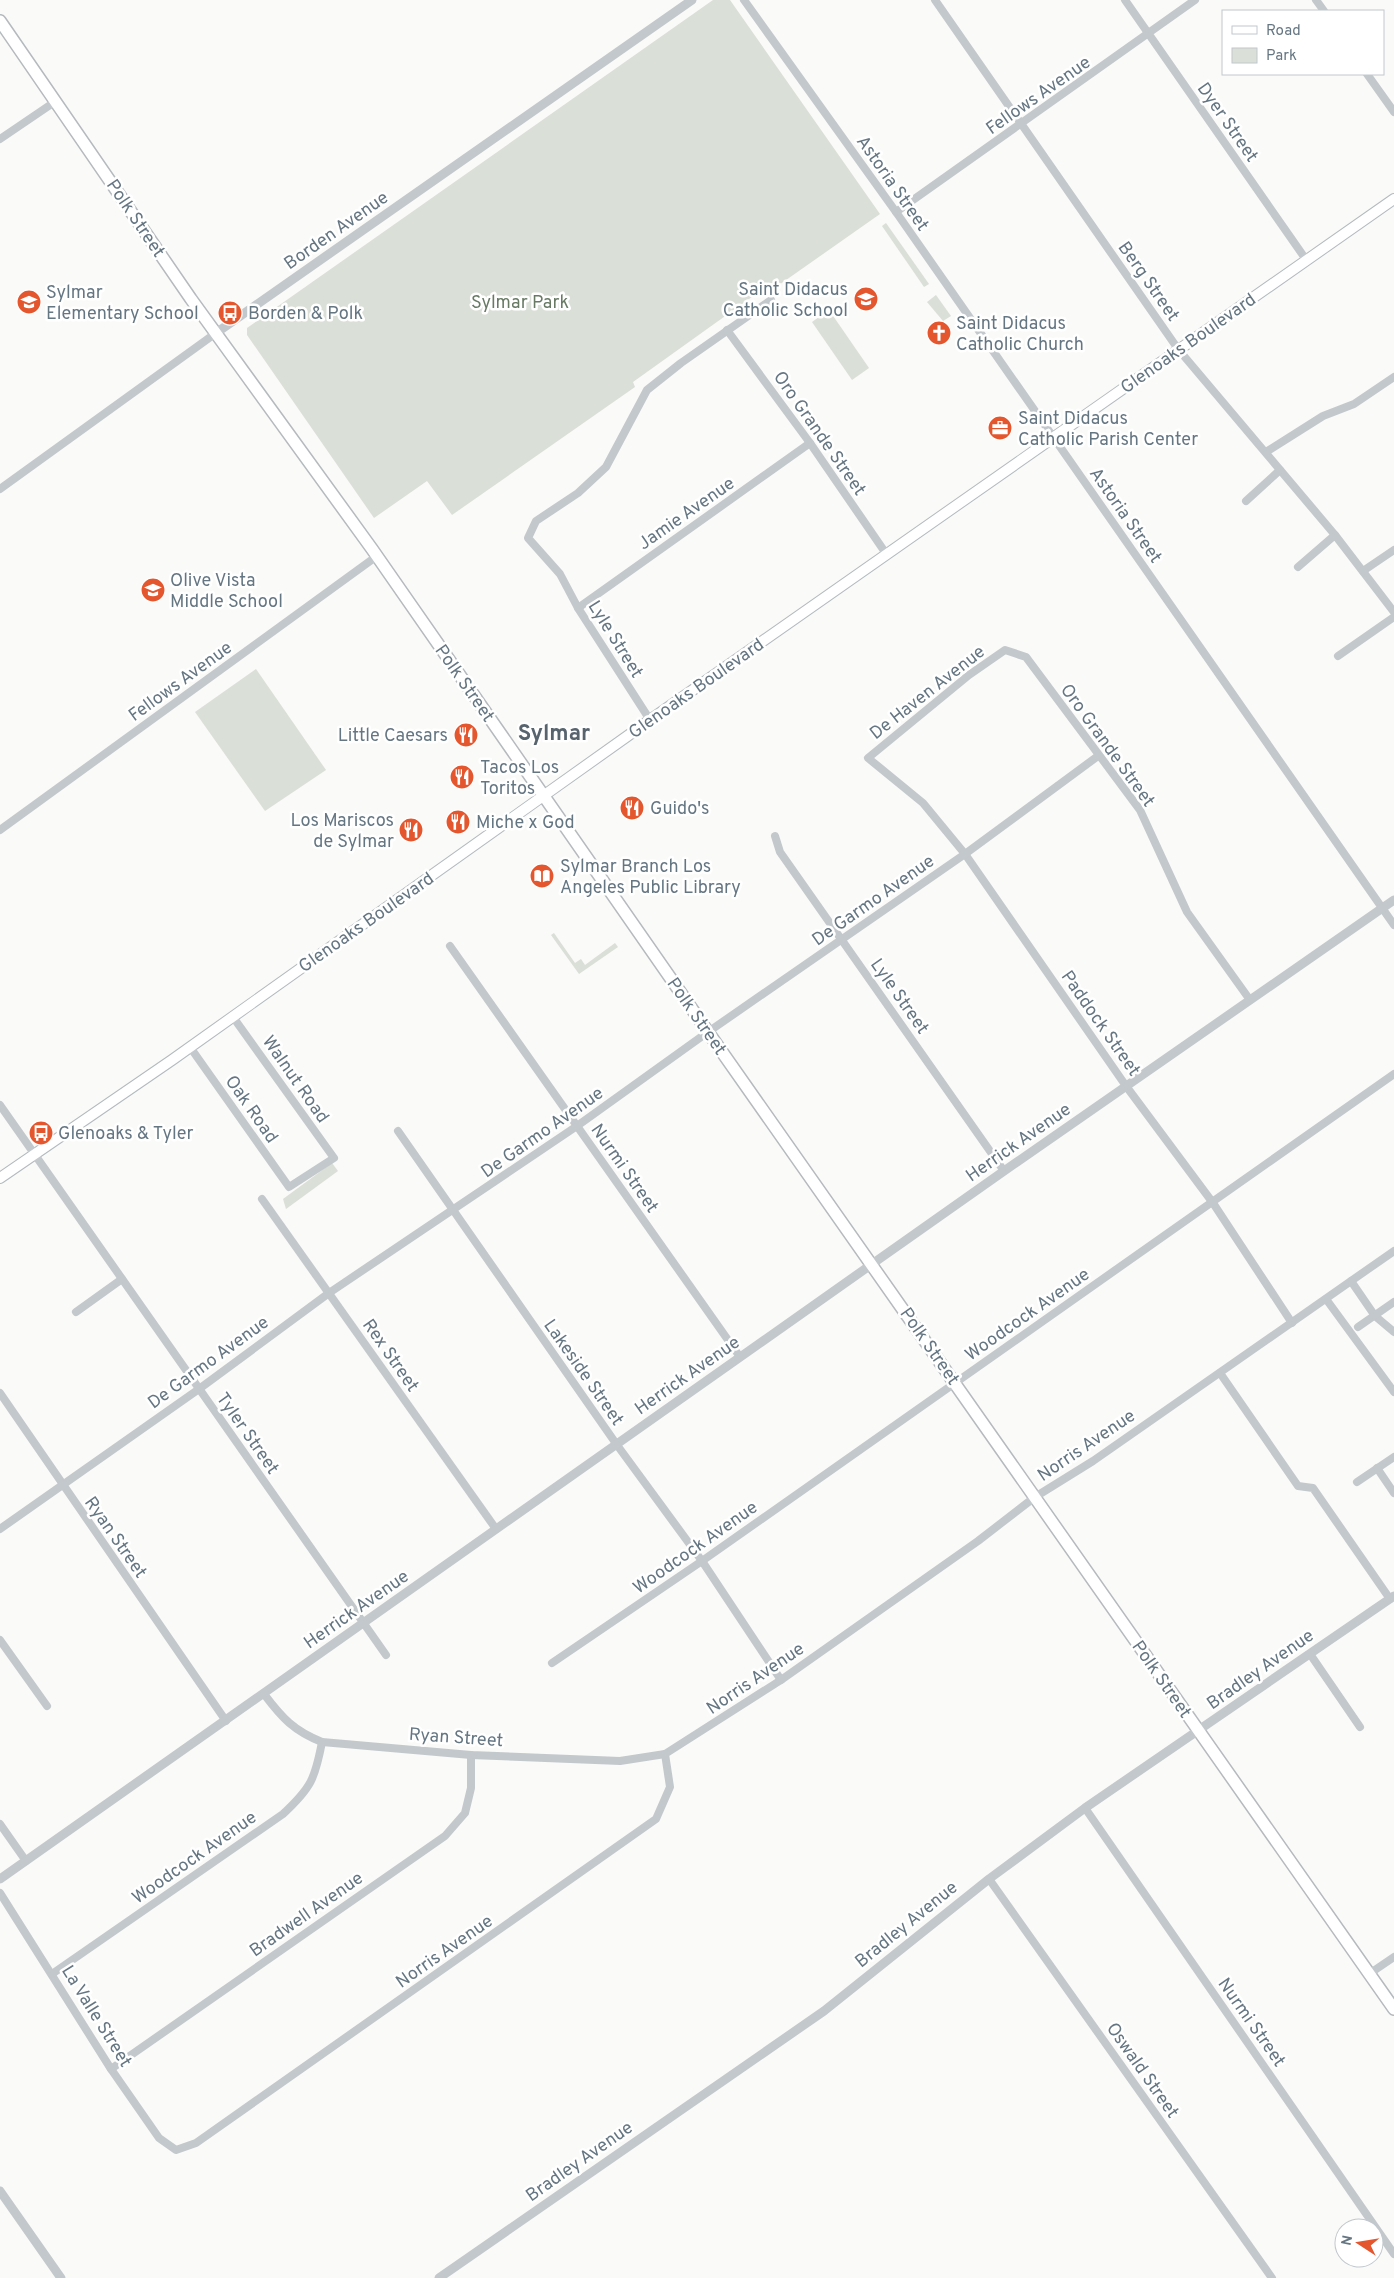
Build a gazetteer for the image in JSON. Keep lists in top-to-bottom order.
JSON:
{
  "streets": {
    "main road": ["Polk Street", "Glenoaks Boulevard"],
    "street": [
      "Fellows Avenue",
      "Dyer Street",
      "Astoria Street",
      "Borden Avenue",
      "Berg Street",
      "Oro Grande Street",
      "Jamie Avenue",
      "Lyle Street",
      "De Haven Avenue",
      "De Garmo Avenue",
      "Paddock Street",
      "Walnut Road",
      "Oak Road",
      "Herrick Avenue",
      "Nurmi Street",
      "Woodcock Avenue",
      "Rex Street",
      "Lakeside Street",
      "Tyler Street",
      "Norris Avenue",
      "Ryan Street",
      "Bradley Avenue",
      "Bradwell Avenue",
      "La Valle Street",
      "Oswald Street"
    ]
  },
  "crossings": [
    ["Fellows Avenue", "Dyer Street"],
    ["Fellows Avenue", "Astoria Street"],
    ["Fellows Avenue", "Polk Street"],
    ["Fellows Avenue", "Berg Street"],
    ["Dyer Street", "Glenoaks Boulevard"],
    ["Astoria Street", "Glenoaks Boulevard"],
    ["Astoria Street", "Herrick Avenue"],
    ["Polk Street", "Borden Avenue"],
    ["Polk Street", "Glenoaks Boulevard"],
    ["Polk Street", "De Garmo Avenue"],
    ["Polk Street", "Herrick Avenue"],
    ["Polk Street", "Woodcock Avenue"],
    ["Polk Street", "Norris Avenue"],
    ["Polk Street", "Bradley Avenue"],
    ["Berg Street", "Glenoaks Boulevard"],
    ["Glenoaks Boulevard", "Oro Grande Street"],
    ["Glenoaks Boulevard", "Lyle Street"],
    ["Glenoaks Boulevard", "Walnut Road"],
    ["Glenoaks Boulevard", "Oak Road"],
    ["Glenoaks Boulevard", "Tyler Street"],
    ["Oro Grande Street", "Jamie Avenue"],
    ["Oro Grande Street", "Lyle Street"],
    ["Oro Grande Street", "De Haven Avenue"],
    ["Oro Grande Street", "De Garmo Avenue"],
    ["Oro Grande Street", "Herrick Avenue"],
    ["Jamie Avenue", "Lyle Street"],
    ["Lyle Street", "De Garmo Avenue"],
    ["Lyle Street", "Herrick Avenue"],
    ["De Haven Avenue", "Paddock Street"],
    ["De Garmo Avenue", "Paddock Street"],
    ["De Garmo Avenue", "Nurmi Street"],
    ["De Garmo Avenue", "Rex Street"],
    ["De Garmo Avenue", "Lakeside Street"],
    ["De Garmo Avenue", "Tyler Street"],
    ["De Garmo Avenue", "Ryan Street"],
    ["Paddock Street", "Herrick Avenue"],
    ["Paddock Street", "Woodcock Avenue"],
    ["Paddock Street", "Norris Avenue"],
    ["Walnut Road", "Oak Road"],
    ["Herrick Avenue", "Nurmi Street"],
    ["Herrick Avenue", "Rex Street"],
    ["Herrick Avenue", "Lakeside Street"],
    ["Herrick Avenue", "Tyler Street"],
    ["Herrick Avenue", "Ryan Street"],
    ["Nurmi Street", "Bradley Avenue"],
    ["Woodcock Avenue", "Lakeside Street"],
    ["Woodcock Avenue", "Ryan Street"],
    ["Woodcock Avenue", "La Valle Street"],
    ["Lakeside Street", "Norris Avenue"],
    ["Norris Avenue", "Ryan Street"],
    ["Norris Avenue", "La Valle Street"],
    ["Ryan Street", "Bradwell Avenue"],
    ["Bradley Avenue", "Oswald Street"],
    ["Bradwell Avenue", "La Valle Street"]
  ],
  "districts": ["Sylmar"],
  "parks": ["Sylmar Park"],
  "places": {
    "school or university": ["Saint Didacus Catholic School", "Sylmar Elementary School", "Olive Vista Middle School"],
    "bus stop": ["Borden & Polk", "Glenoaks & Tyler"],
    "church": ["Saint Didacus Catholic Church"],
    "office": ["Saint Didacus Catholic Parish Center"],
    "restaurant": [
      "Little Caesars",
      "Tacos Los Toritos",
      "Guido's",
      "Miche x God",
      "Los Mariscos de Sylmar"
    ],
    "library": ["Sylmar Branch Los Angeles Public Library"]
  },
  "legend": ["Road", "Park"],
  "north": "left"
}
